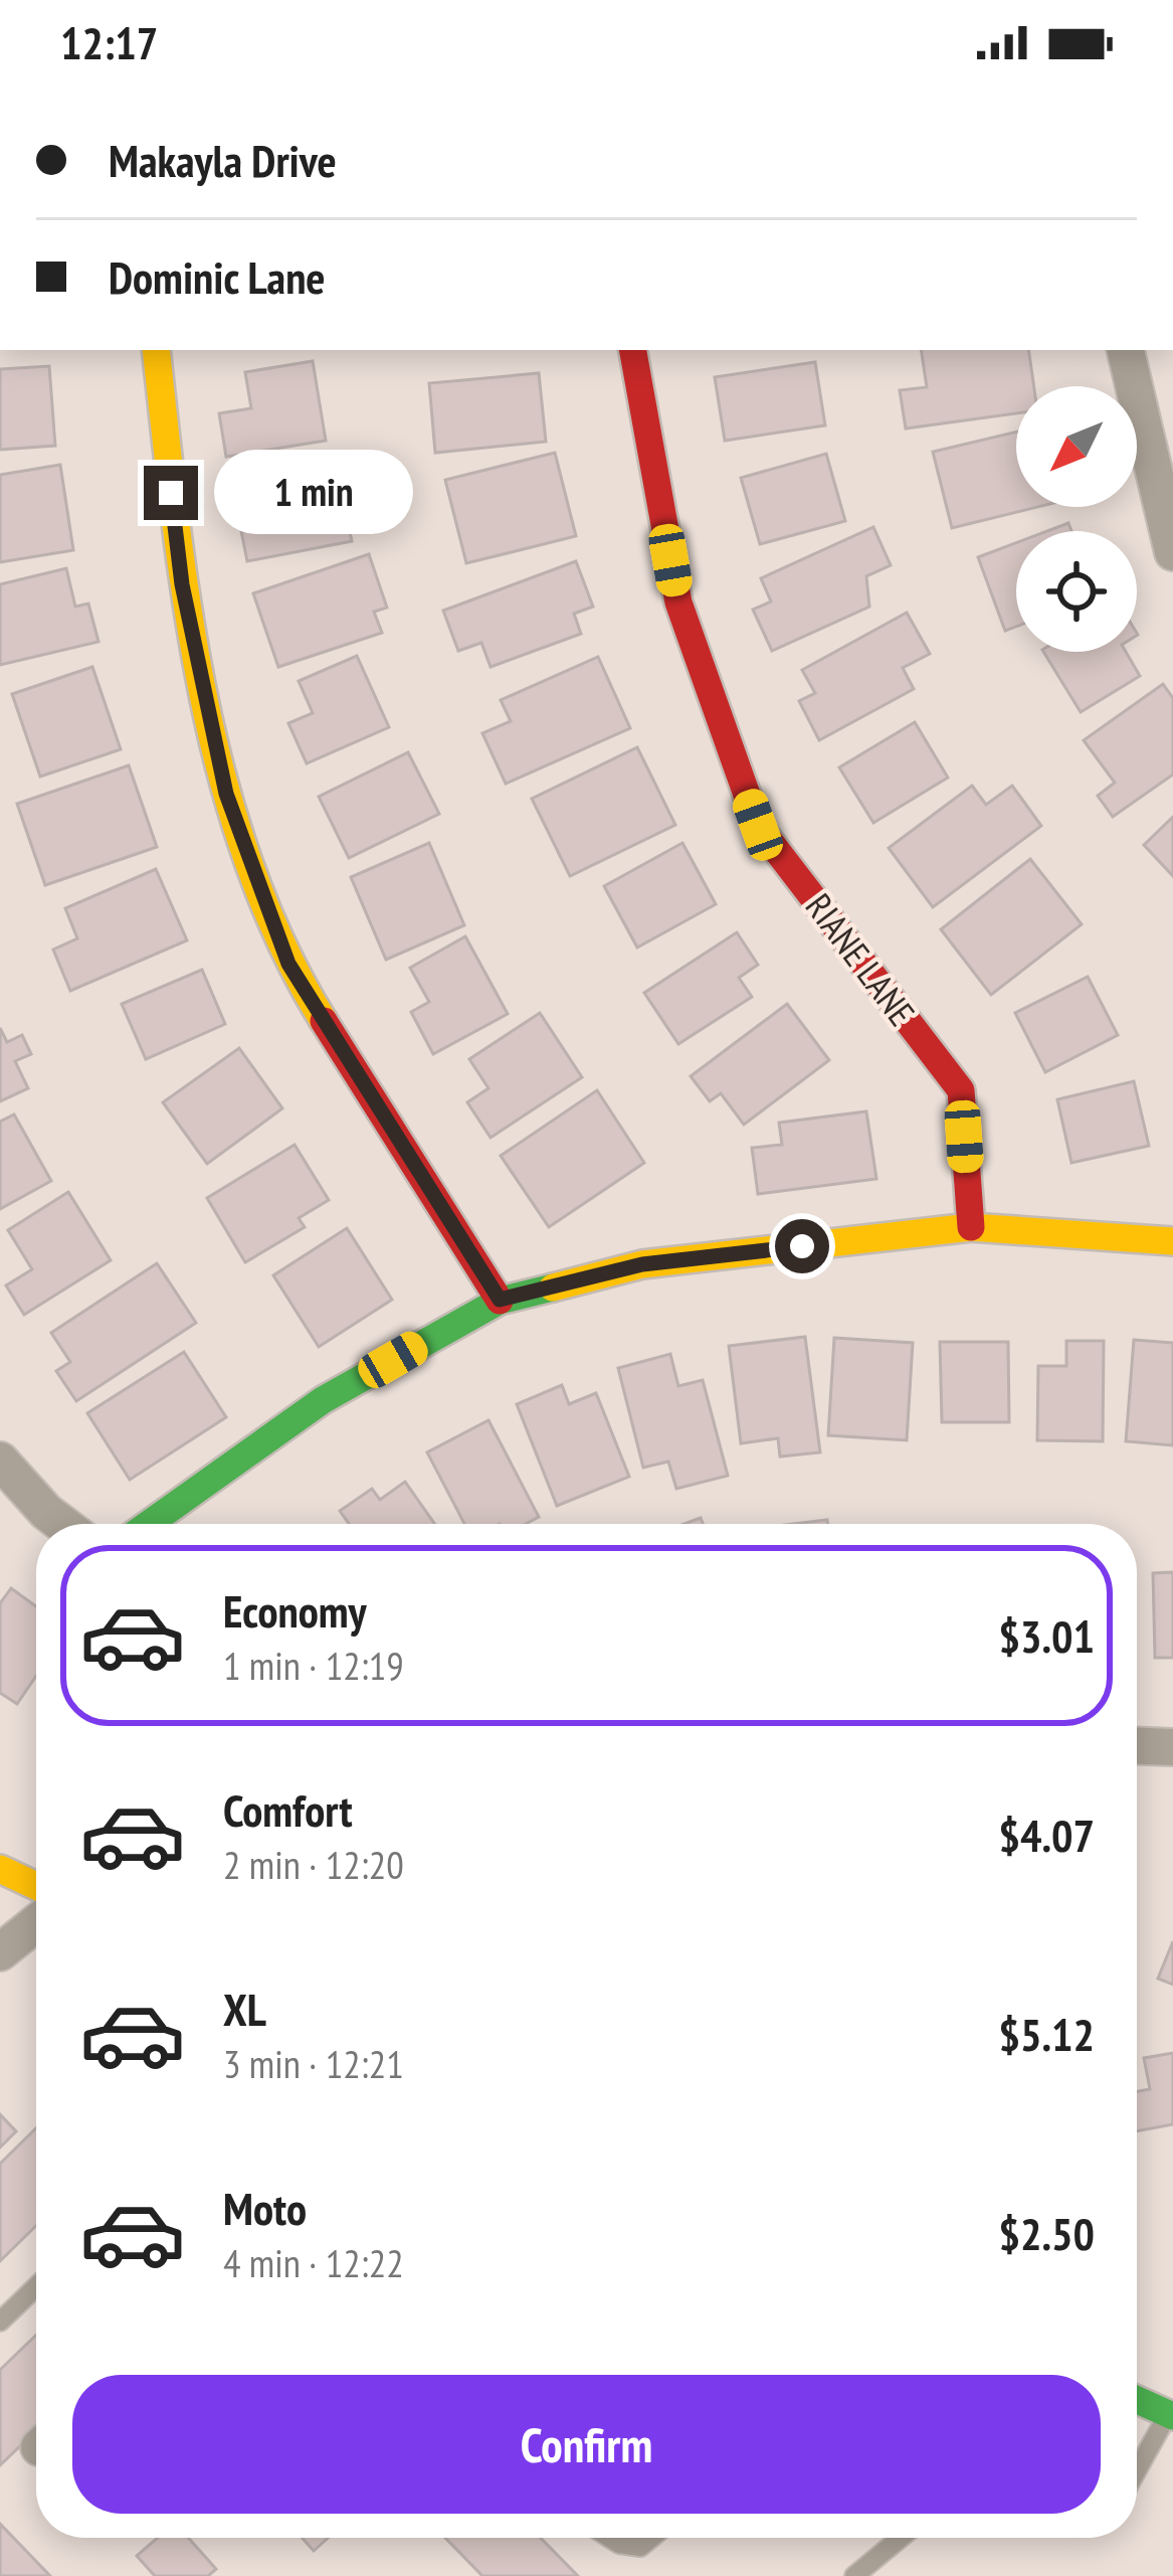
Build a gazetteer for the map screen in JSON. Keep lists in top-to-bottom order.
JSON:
{
  "streets": {
    "street": ["RIANE LANE"]
  },
  "north": "bottom left",
  "page": {
    "status": "12:17",
    "banner": ["Makayla Drive", "Dominic Lane"],
    "bubble": "1 min",
    "list": [
      {
        "name": "Economy",
        "note": "1 min · 12:19",
        "value": "$3.01"
      },
      {
        "name": "Comfort",
        "note": "2 min · 12:20",
        "value": "$4.07"
      },
      {
        "name": "XL",
        "note": "3 min · 12:21",
        "value": "$5.12"
      },
      {
        "name": "Moto",
        "note": "4 min · 12:22",
        "value": "$2.50"
      }
    ],
    "buttons": "Confirm"
  }
}
